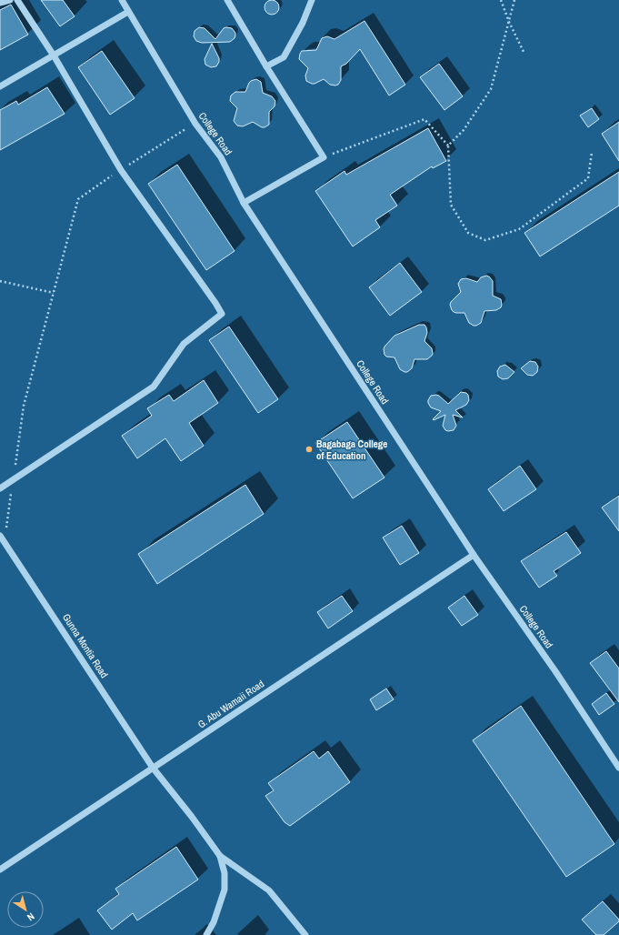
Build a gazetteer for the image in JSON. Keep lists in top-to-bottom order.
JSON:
{
  "streets": {
    "street": ["College Road", "Gunna Montia Road", "G. Abu Wamaii Road"]
  },
  "crossings": [
    ["College Road", "G. Abu Wamaii Road"],
    ["Gunna Montia Road", "G. Abu Wamaii Road"]
  ],
  "places": ["Bagabaga College of Education"],
  "north": "bottom right"
}
